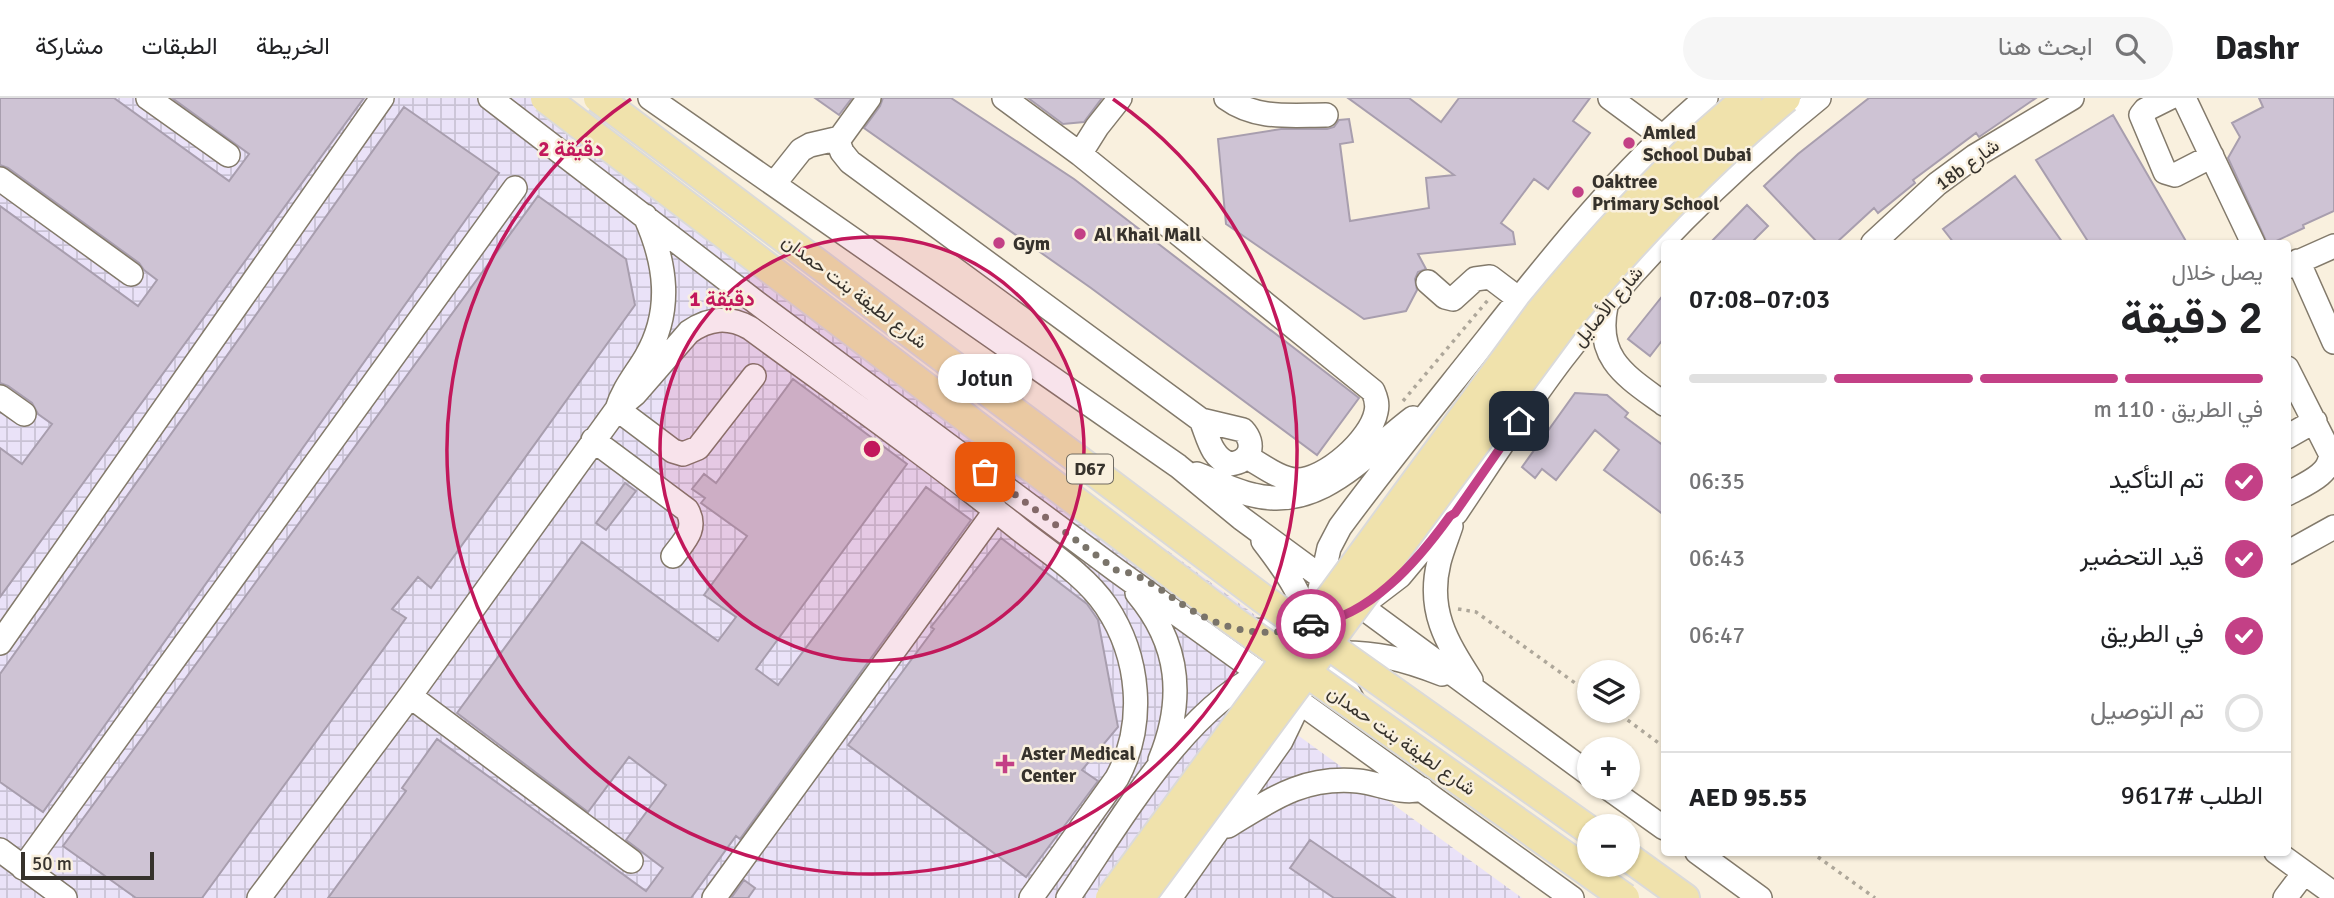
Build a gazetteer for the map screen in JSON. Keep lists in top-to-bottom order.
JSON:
{
  "streets": {
    "main road": ["شارع لطيفة بنت حمدان", "D67"],
    "street": ["18b شارع", "شارع الأصايل"]
  },
  "places": {
    "other": [
      "Amled School Dubai",
      "Oaktree Primary School",
      "Al Khail Mall",
      "Gym",
      "Jotun"
    ],
    "health": ["Aster Medical Center"]
  },
  "scale_bar": "50 m",
  "page": {
    "header": "Dashr",
    "search": "ابحث هنا",
    "nav": ["الخريطة", "الطبقات", "مشاركة"],
    "heading": ["2 دقيقة", "يصل خلال", "07:03–07:08"],
    "panel": ["الطلب #9617", "AED 95.55"],
    "bubble": "Jotun",
    "bar": "في الطريق · 110 m",
    "list": [
      ["تم التأكيد", "06:35"],
      ["قيد التحضير", "06:43"],
      ["في الطريق", "06:47"],
      "تم التوصيل"
    ],
    "map_buttons": ["+", "−"],
    "scale": "50 m"
  },
  "rings": ["2 دقيقة", "1 دقيقة"]
}
